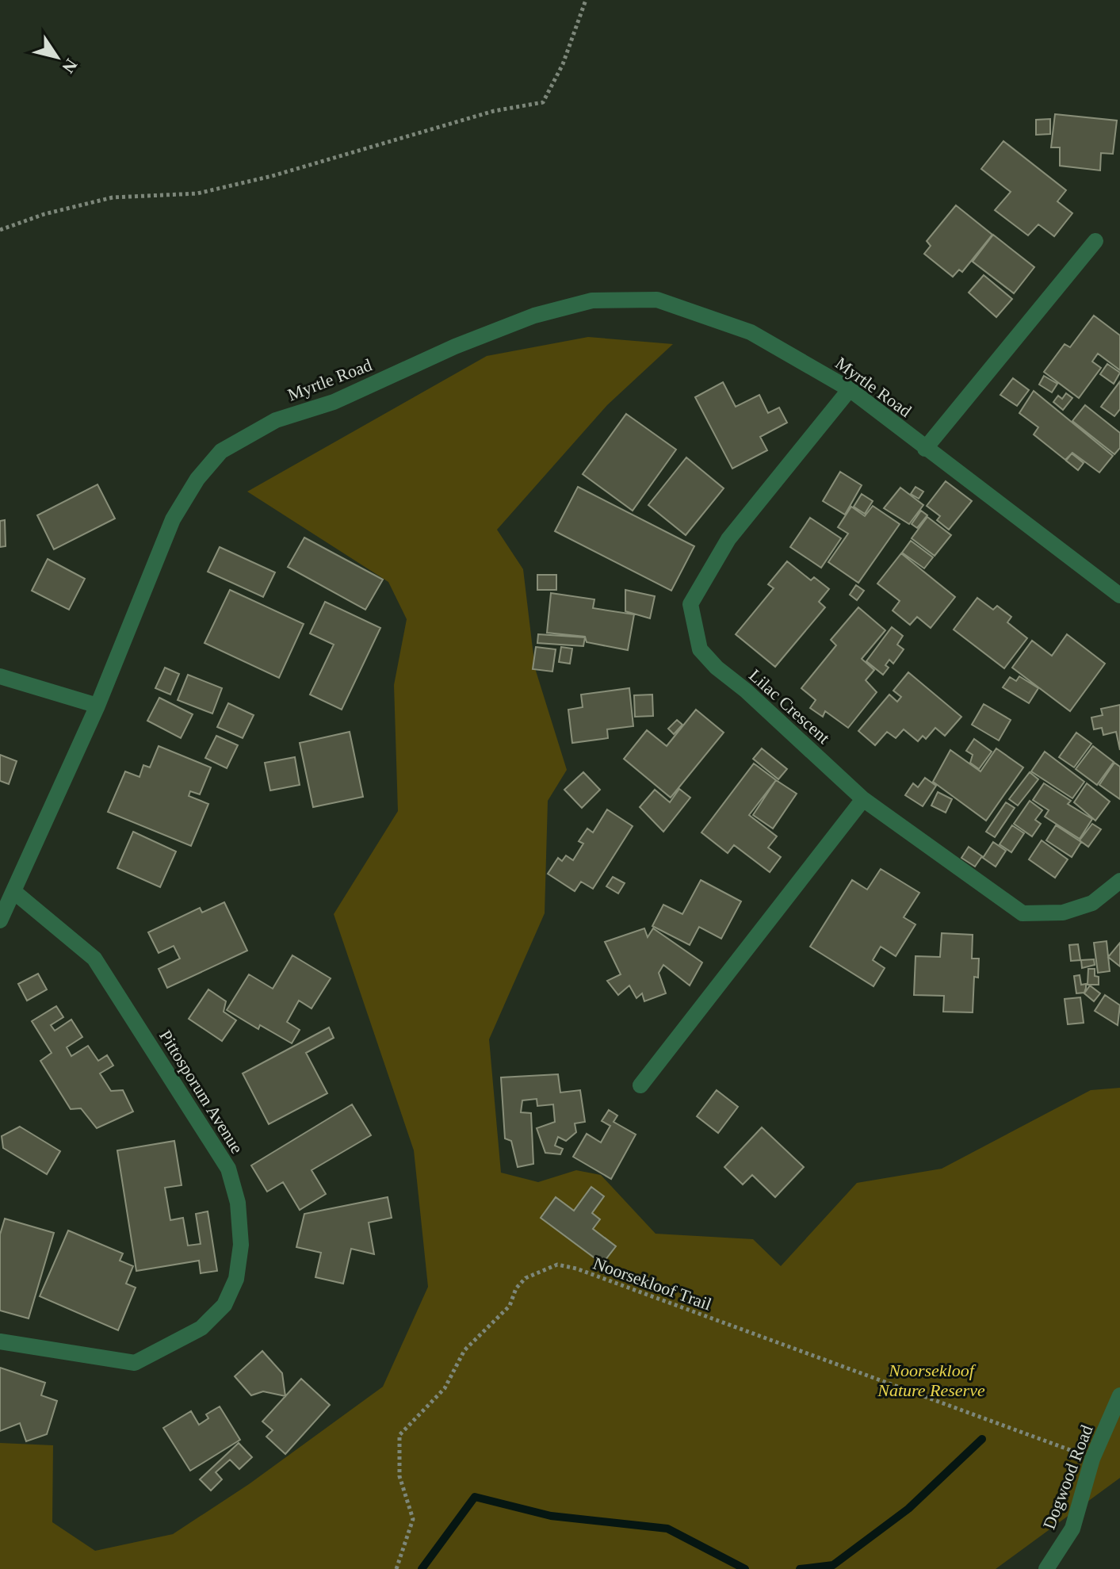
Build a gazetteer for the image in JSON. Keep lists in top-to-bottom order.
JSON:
{
  "streets": {
    "street": [
      "Myrtle Road",
      "Lilac Crescent",
      "Pittosporum Avenue",
      "Dogwood Road"
    ],
    "path": ["Noorsekloof Trail"]
  },
  "crossings": [
    ["Myrtle Road", "Lilac Crescent"],
    ["Myrtle Road", "Pittosporum Avenue"],
    ["Noorsekloof Trail", "Dogwood Road"]
  ],
  "parks": ["Noorsekloof Nature Reserve"],
  "north": "bottom right"
}
